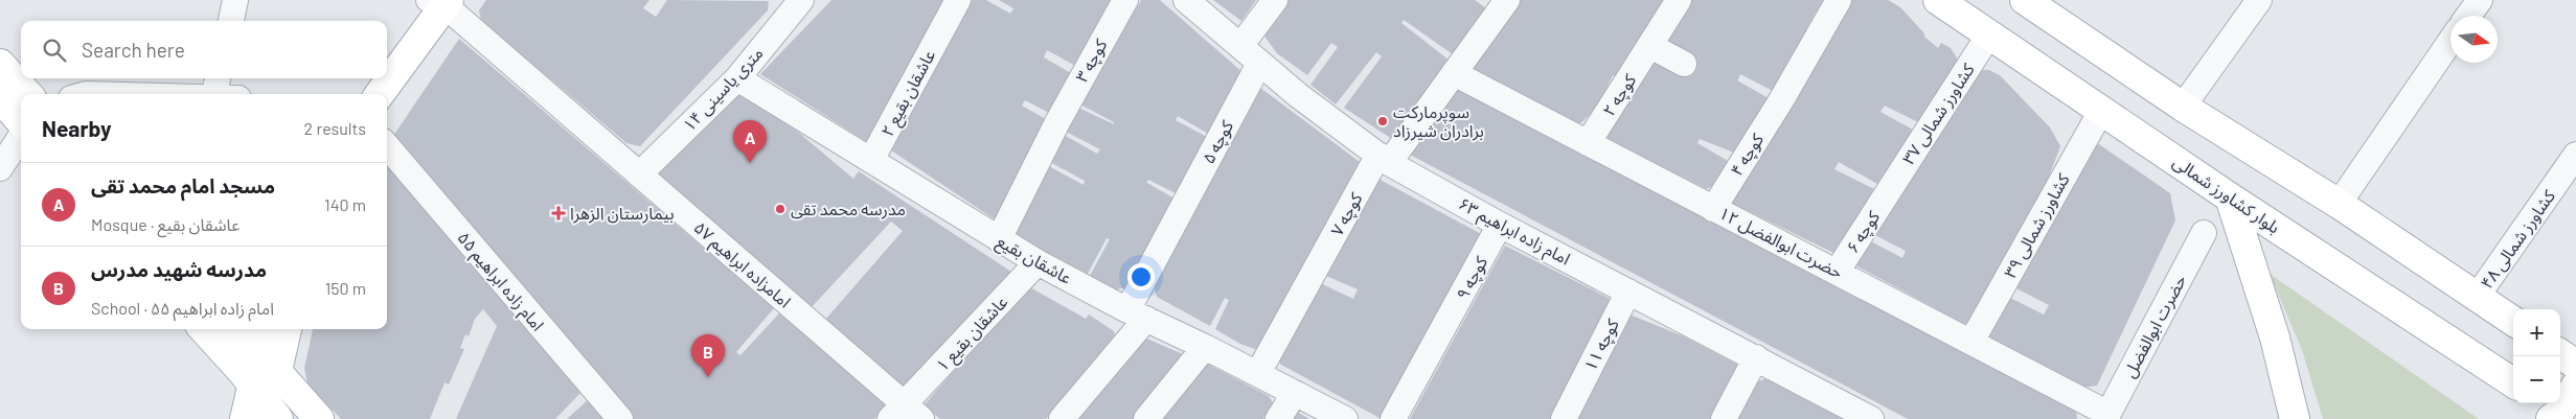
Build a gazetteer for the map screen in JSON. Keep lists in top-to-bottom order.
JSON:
{
  "streets": {
    "main road": ["بلوار کشاورز شمالی"],
    "street": [
      "کوچه ۳",
      "۱۴ متری یاسینی",
      "عاشقان بقیع ۲",
      "کوچه ۲",
      "کشاورز شمالی ۳۷",
      "کوچه ۵",
      "کوچه ۴",
      "کوچه ۷",
      "کشاورز شمالی ۳۹",
      "امام زاده ابراهیم ۶۳",
      "کوچه ۶",
      "کشاورز شمالی ۴۸",
      "حضرت ابوالفضل ۱۲",
      "عاشقان بقیع",
      "امامزاده ابراهیم ۵۷",
      "کوچه ۹",
      "امام زاده ابراهیم ۵۵",
      "حضرت ابوالفضل",
      "عاشقان بقیع ۱",
      "کوچه ۱۱"
    ]
  },
  "crossings": [
    ["کوچه ۳", "عاشقان بقیع"],
    ["۱۴ متری یاسینی", "عاشقان بقیع"],
    ["۱۴ متری یاسینی", "امامزاده ابراهیم ۵۷"],
    ["عاشقان بقیع ۲", "عاشقان بقیع"],
    ["کوچه ۲", "حضرت ابوالفضل ۱۲"],
    ["کشاورز شمالی ۳۷", "بلوار کشاورز شمالی"],
    ["کشاورز شمالی ۳۷", "کوچه ۶"],
    ["کوچه ۵", "امام زاده ابراهیم ۶۳"],
    ["کوچه ۵", "عاشقان بقیع"],
    ["کوچه ۴", "حضرت ابوالفضل ۱۲"],
    ["بلوار کشاورز شمالی", "کشاورز شمالی ۳۹"],
    ["کوچه ۷", "امام زاده ابراهیم ۶۳"],
    ["کوچه ۷", "حضرت ابوالفضل ۱۲"],
    ["کوچه ۷", "عاشقان بقیع"],
    ["کشاورز شمالی ۳۹", "حضرت ابوالفضل ۱۲"],
    ["امام زاده ابراهیم ۶۳", "کوچه ۹"],
    ["امام زاده ابراهیم ۶۳", "کوچه ۱۱"],
    ["کوچه ۶", "حضرت ابوالفضل ۱۲"],
    ["حضرت ابوالفضل ۱۲", "حضرت ابوالفضل"],
    ["عاشقان بقیع", "عاشقان بقیع ۱"],
    ["امامزاده ابراهیم ۵۷", "عاشقان بقیع ۱"]
  ],
  "places": {
    "other": ["سوپرمارکت برادران شیرزاد", "مدرسه محمد تقی"],
    "health": ["بیمارستان الزهرا"]
  },
  "north": "right",
  "page": {
    "search": "Search here",
    "heading": ["Nearby", "2 results"],
    "pins": ["A", "B"],
    "list": [
      {
        "mark": "A",
        "name": "مسجد امام محمد تقی",
        "note": "Mosque · عاشقان بقیع",
        "value": "140 m"
      },
      {
        "mark": "B",
        "name": "مدرسه شهید مدرس",
        "note": "School · امام زاده ابراهیم ۵۵",
        "value": "150 m"
      }
    ],
    "map_buttons": ["+", "−"]
  }
}
